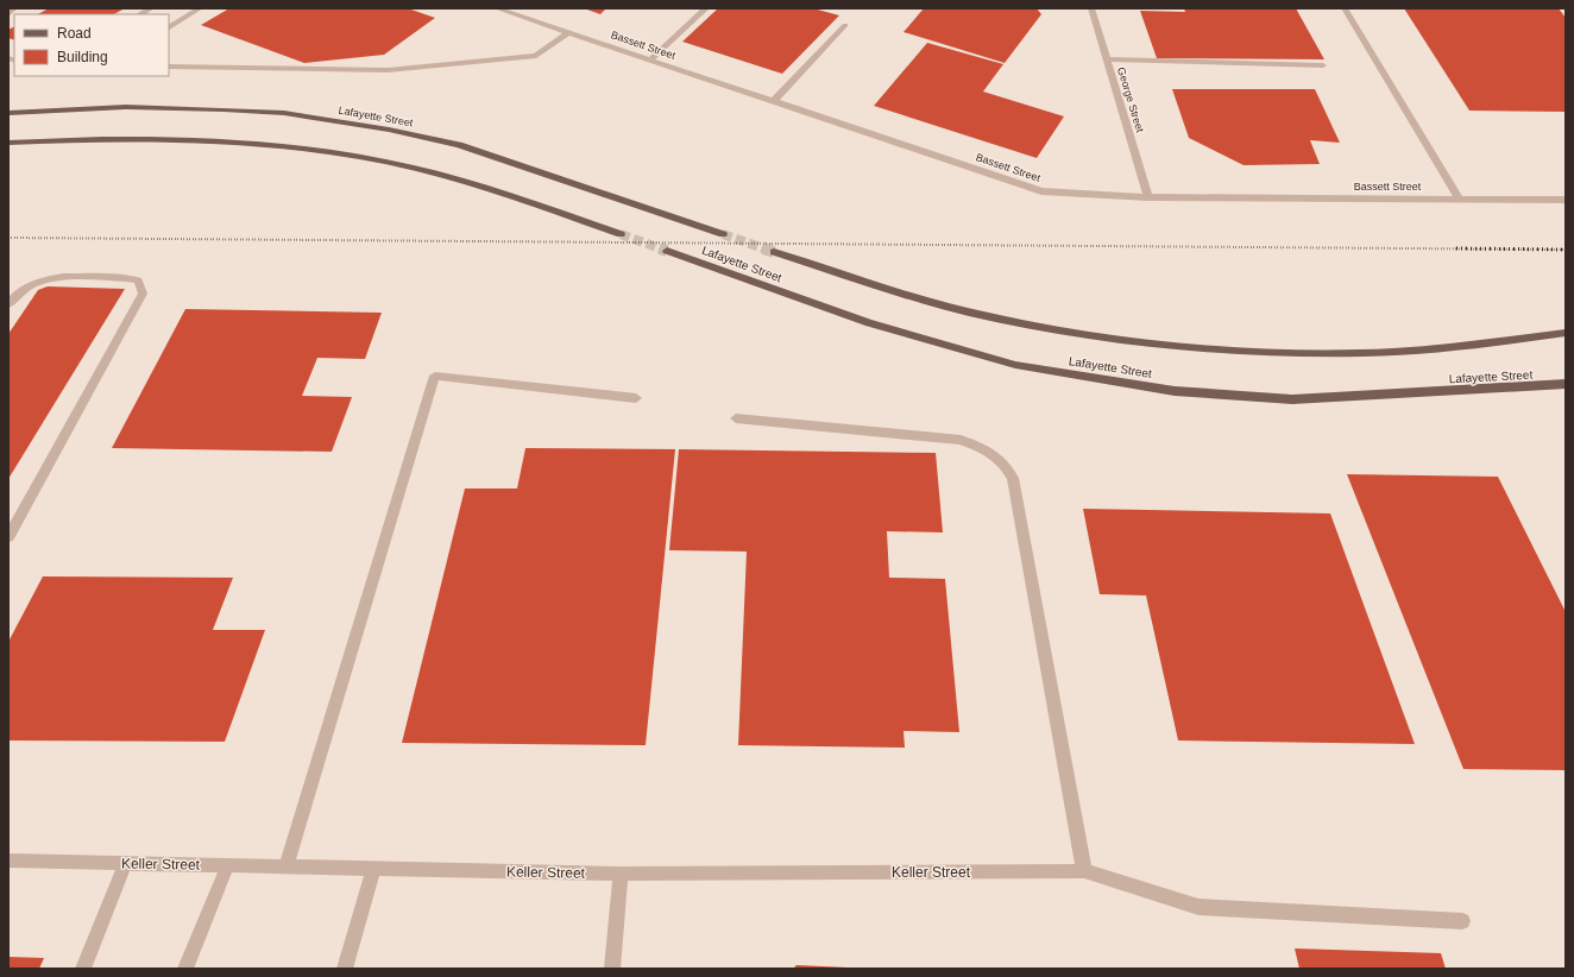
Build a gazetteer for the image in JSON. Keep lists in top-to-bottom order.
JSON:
{
  "streets": {
    "main road": ["Lafayette Street"],
    "street": ["Bassett Street", "George Street", "Keller Street"]
  },
  "crossings": [
    ["Bassett Street", "George Street"]
  ],
  "legend": ["Road", "Building"]
}
